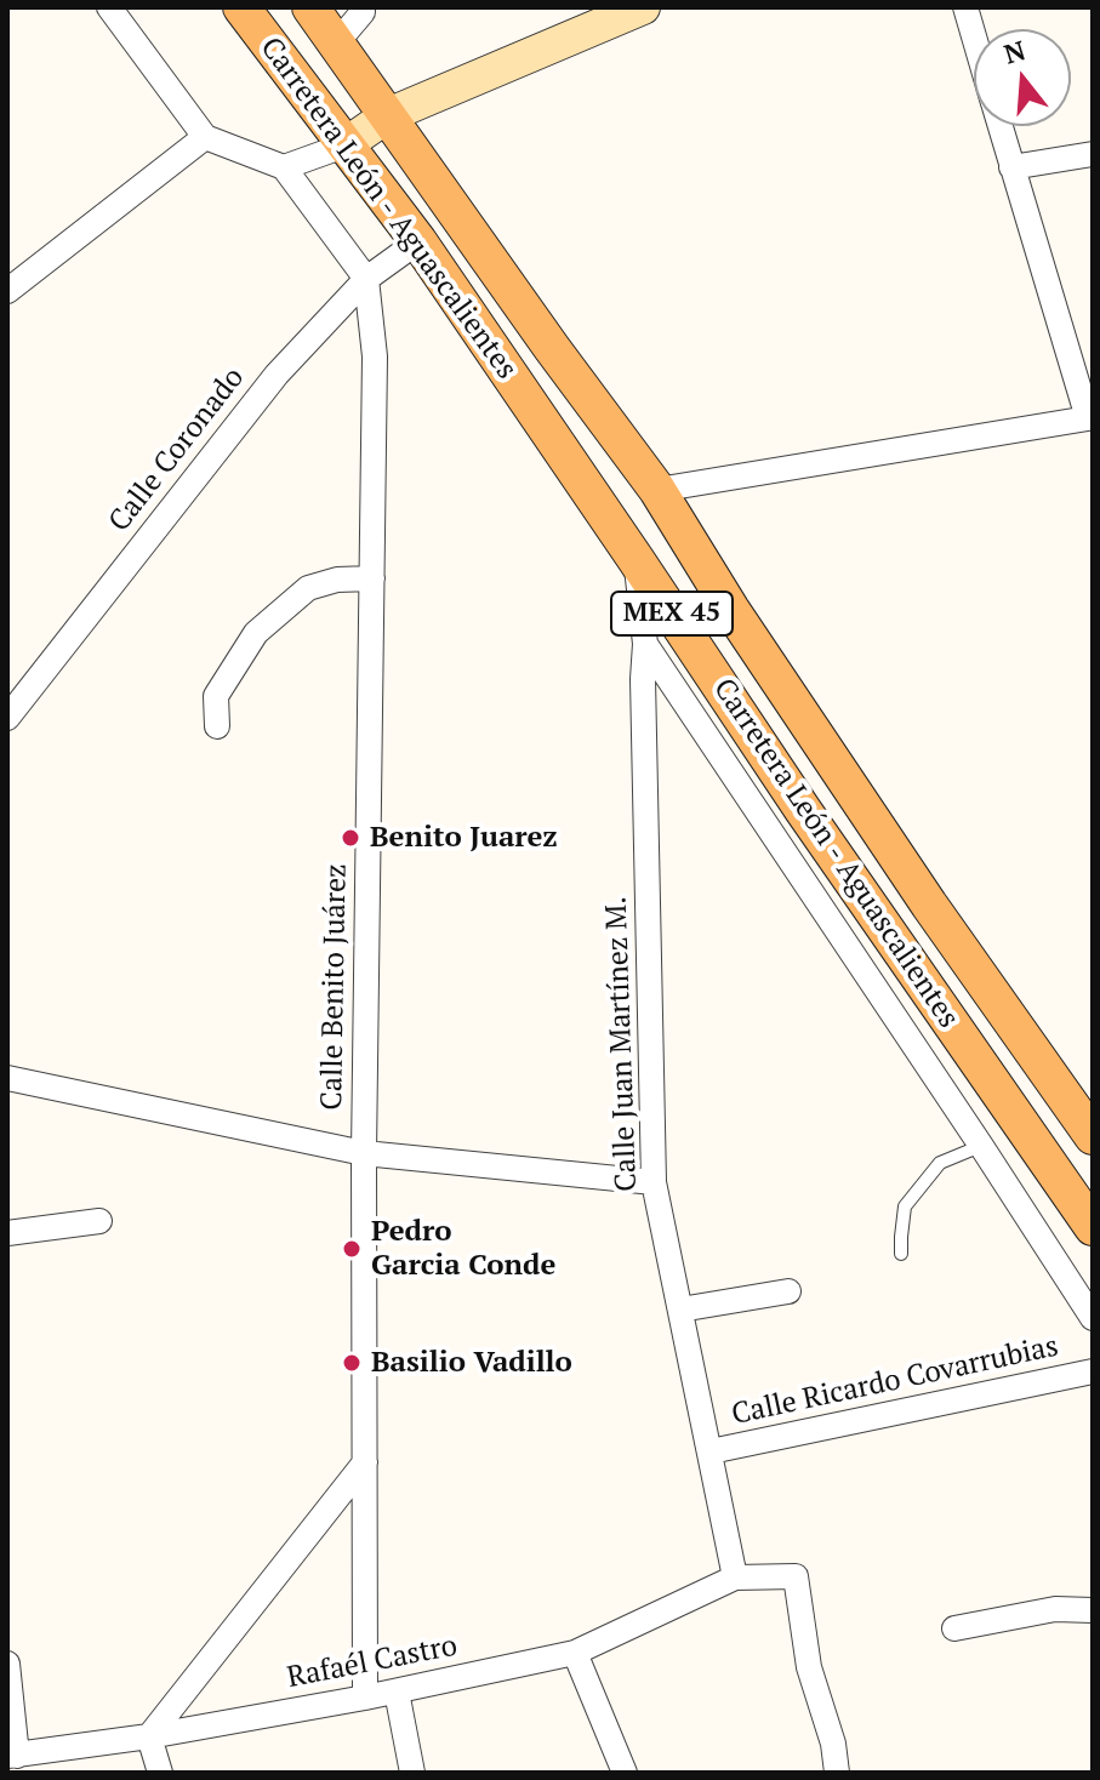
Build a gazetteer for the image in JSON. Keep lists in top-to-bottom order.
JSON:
{
  "streets": {
    "main road": ["Carretera León - Aguascalientes", "MEX 45"],
    "street": [
      "Calle Coronado",
      "Calle Benito Juárez",
      "Calle Juan Martínez M.",
      "Calle Ricardo Covarrubias",
      "Rafaél Castro"
    ]
  },
  "crossings": [
    ["Carretera León - Aguascalientes", "Calle Coronado"],
    ["Carretera León - Aguascalientes", "Calle Juan Martínez M."],
    ["Calle Coronado", "Calle Benito Juárez"],
    ["Calle Benito Juárez", "Rafaél Castro"],
    ["Calle Juan Martínez M.", "Calle Ricardo Covarrubias"],
    ["Calle Juan Martínez M.", "Rafaél Castro"]
  ],
  "places": ["Benito Juarez", "Pedro Garcia Conde", "Basilio Vadillo"],
  "north": "top"
}
